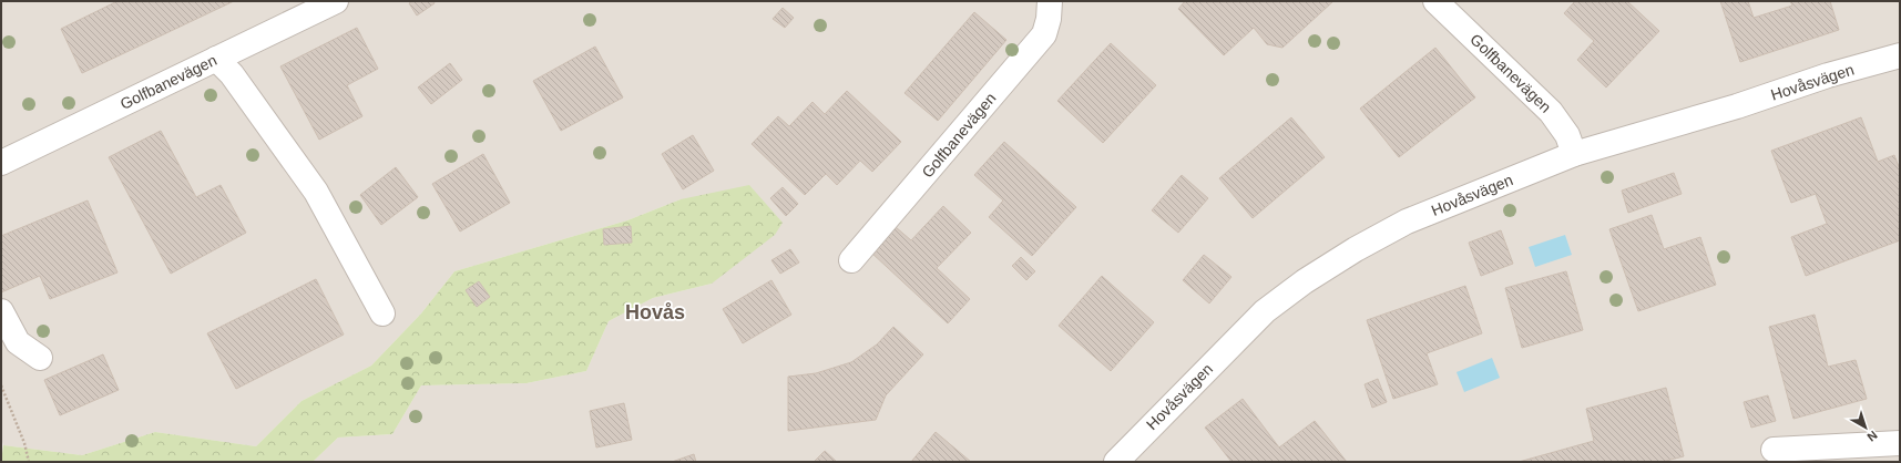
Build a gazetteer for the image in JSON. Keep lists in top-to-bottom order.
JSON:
{
  "streets": {
    "street": ["Golfbanevägen", "Hovåsvägen"]
  },
  "crossings": [
    ["Golfbanevägen", "Hovåsvägen"]
  ],
  "districts": ["Hovås"],
  "north": "bottom right"
}
